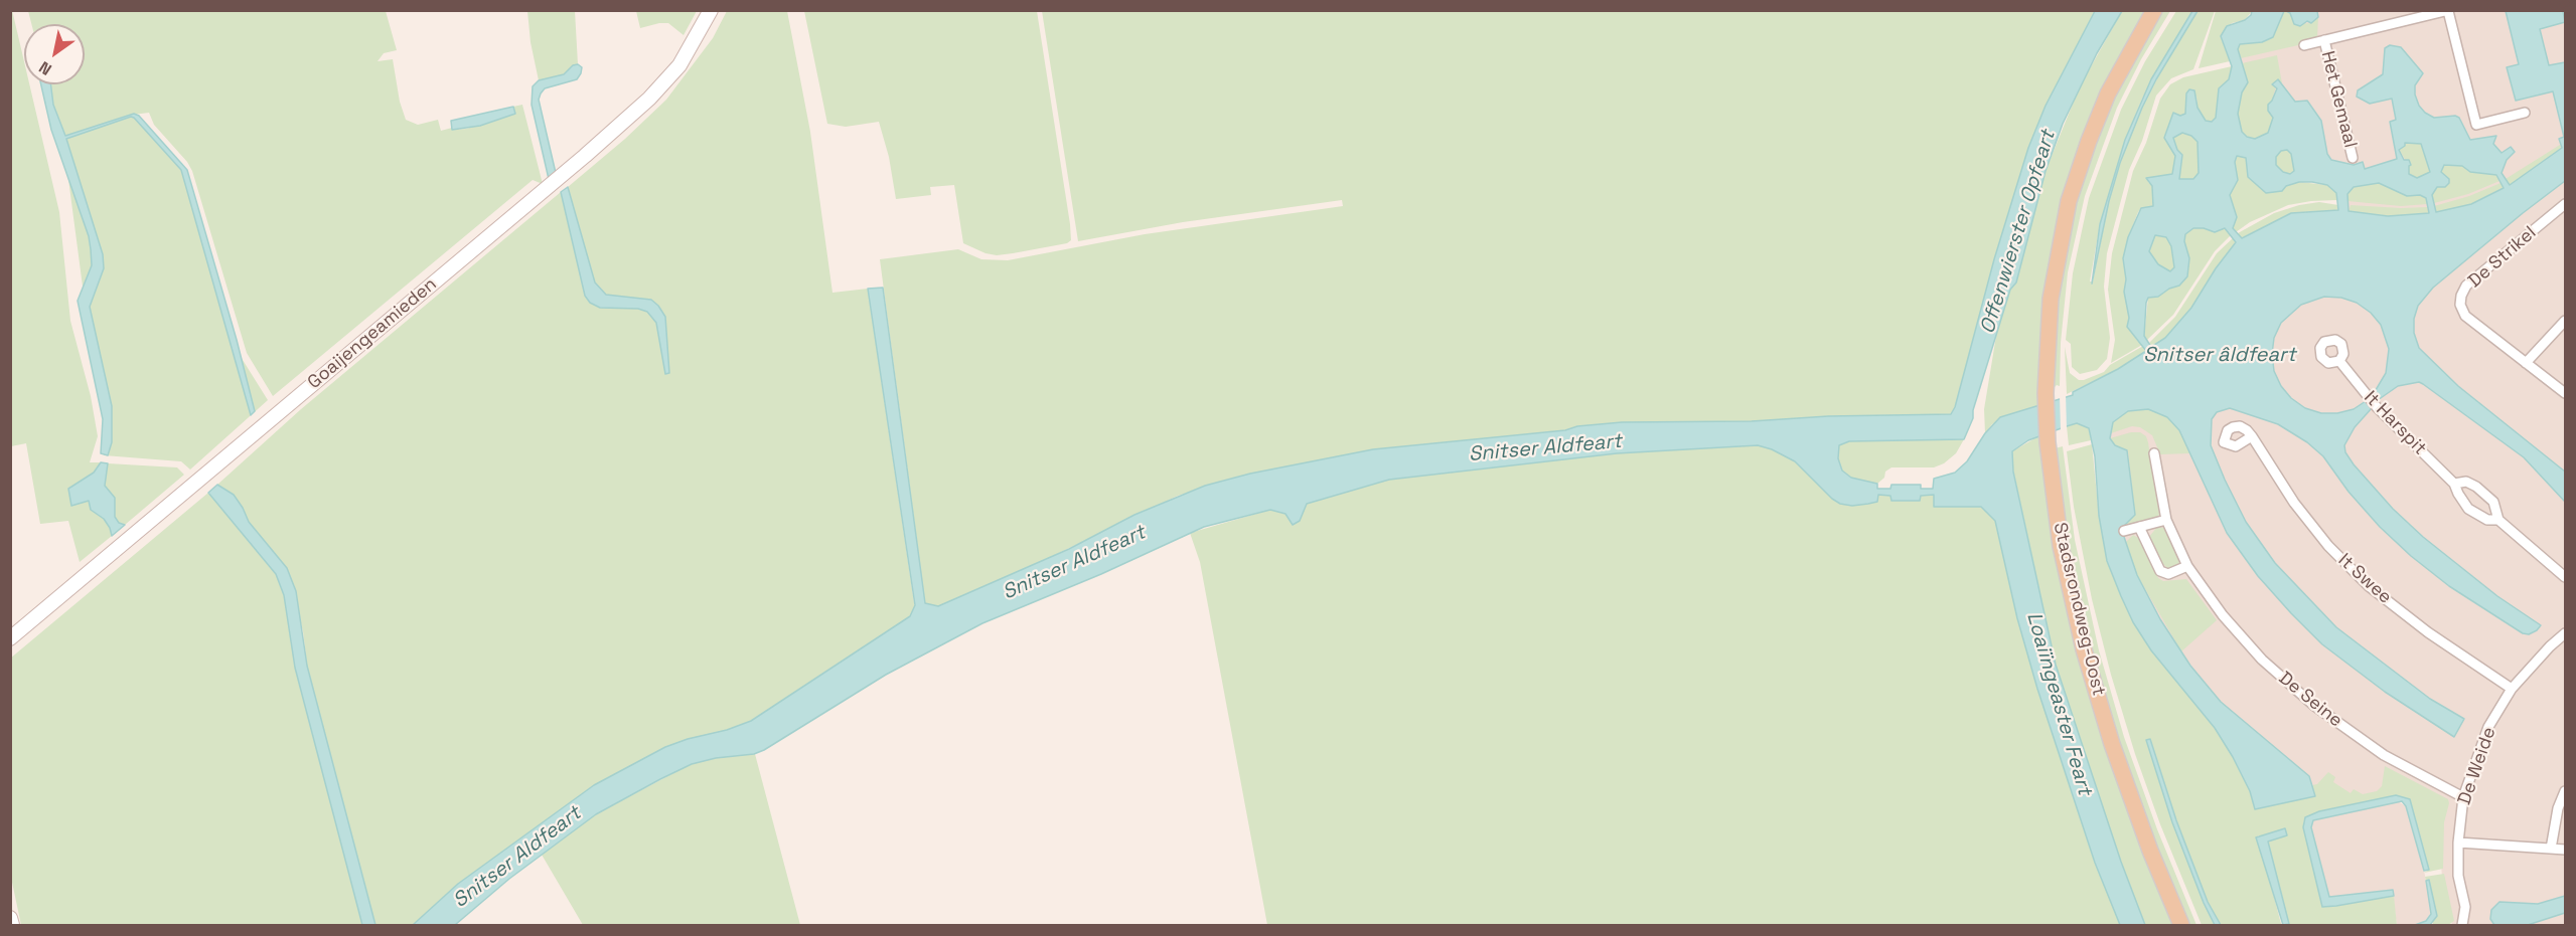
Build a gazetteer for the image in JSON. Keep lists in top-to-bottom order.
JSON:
{
  "streets": {
    "main road": ["Stadsrondweg-Oost"],
    "street": [
      "Het Gemaal",
      "De Strikel",
      "Goaijengeamieden",
      "It Harspit",
      "It Swee",
      "De Seine",
      "De Weide"
    ]
  },
  "crossings": [
    ["It Swee", "De Weide"],
    ["De Seine", "De Weide"]
  ],
  "water": [
    "Offenwierster Opfeart",
    "Snitser âldfeart",
    "Snitser Aldfeart",
    "Loaiïngeaster Feart"
  ],
  "north": "bottom left"
}
